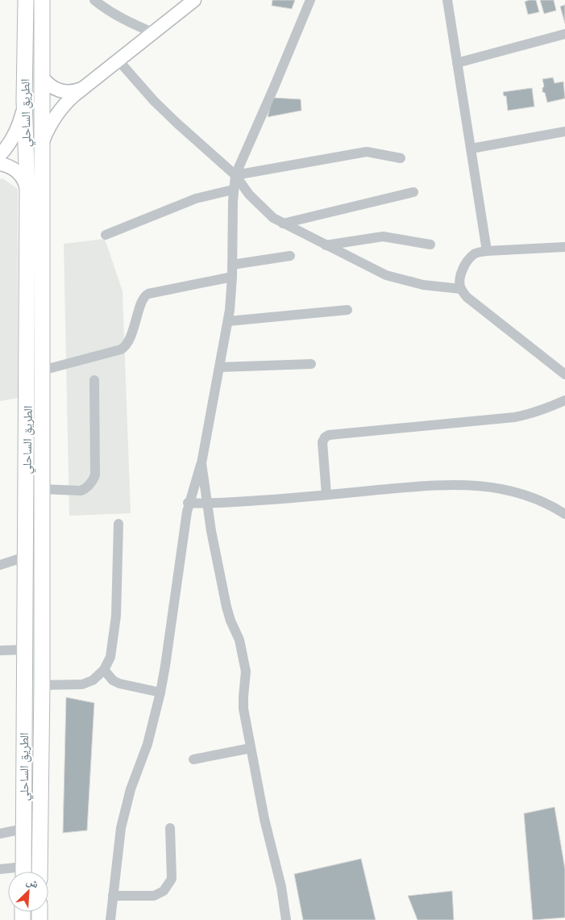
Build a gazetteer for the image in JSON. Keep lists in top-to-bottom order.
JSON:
{
  "streets": {
    "highway": ["الطريق الساحلي"]
  },
  "north": "top right"
}
